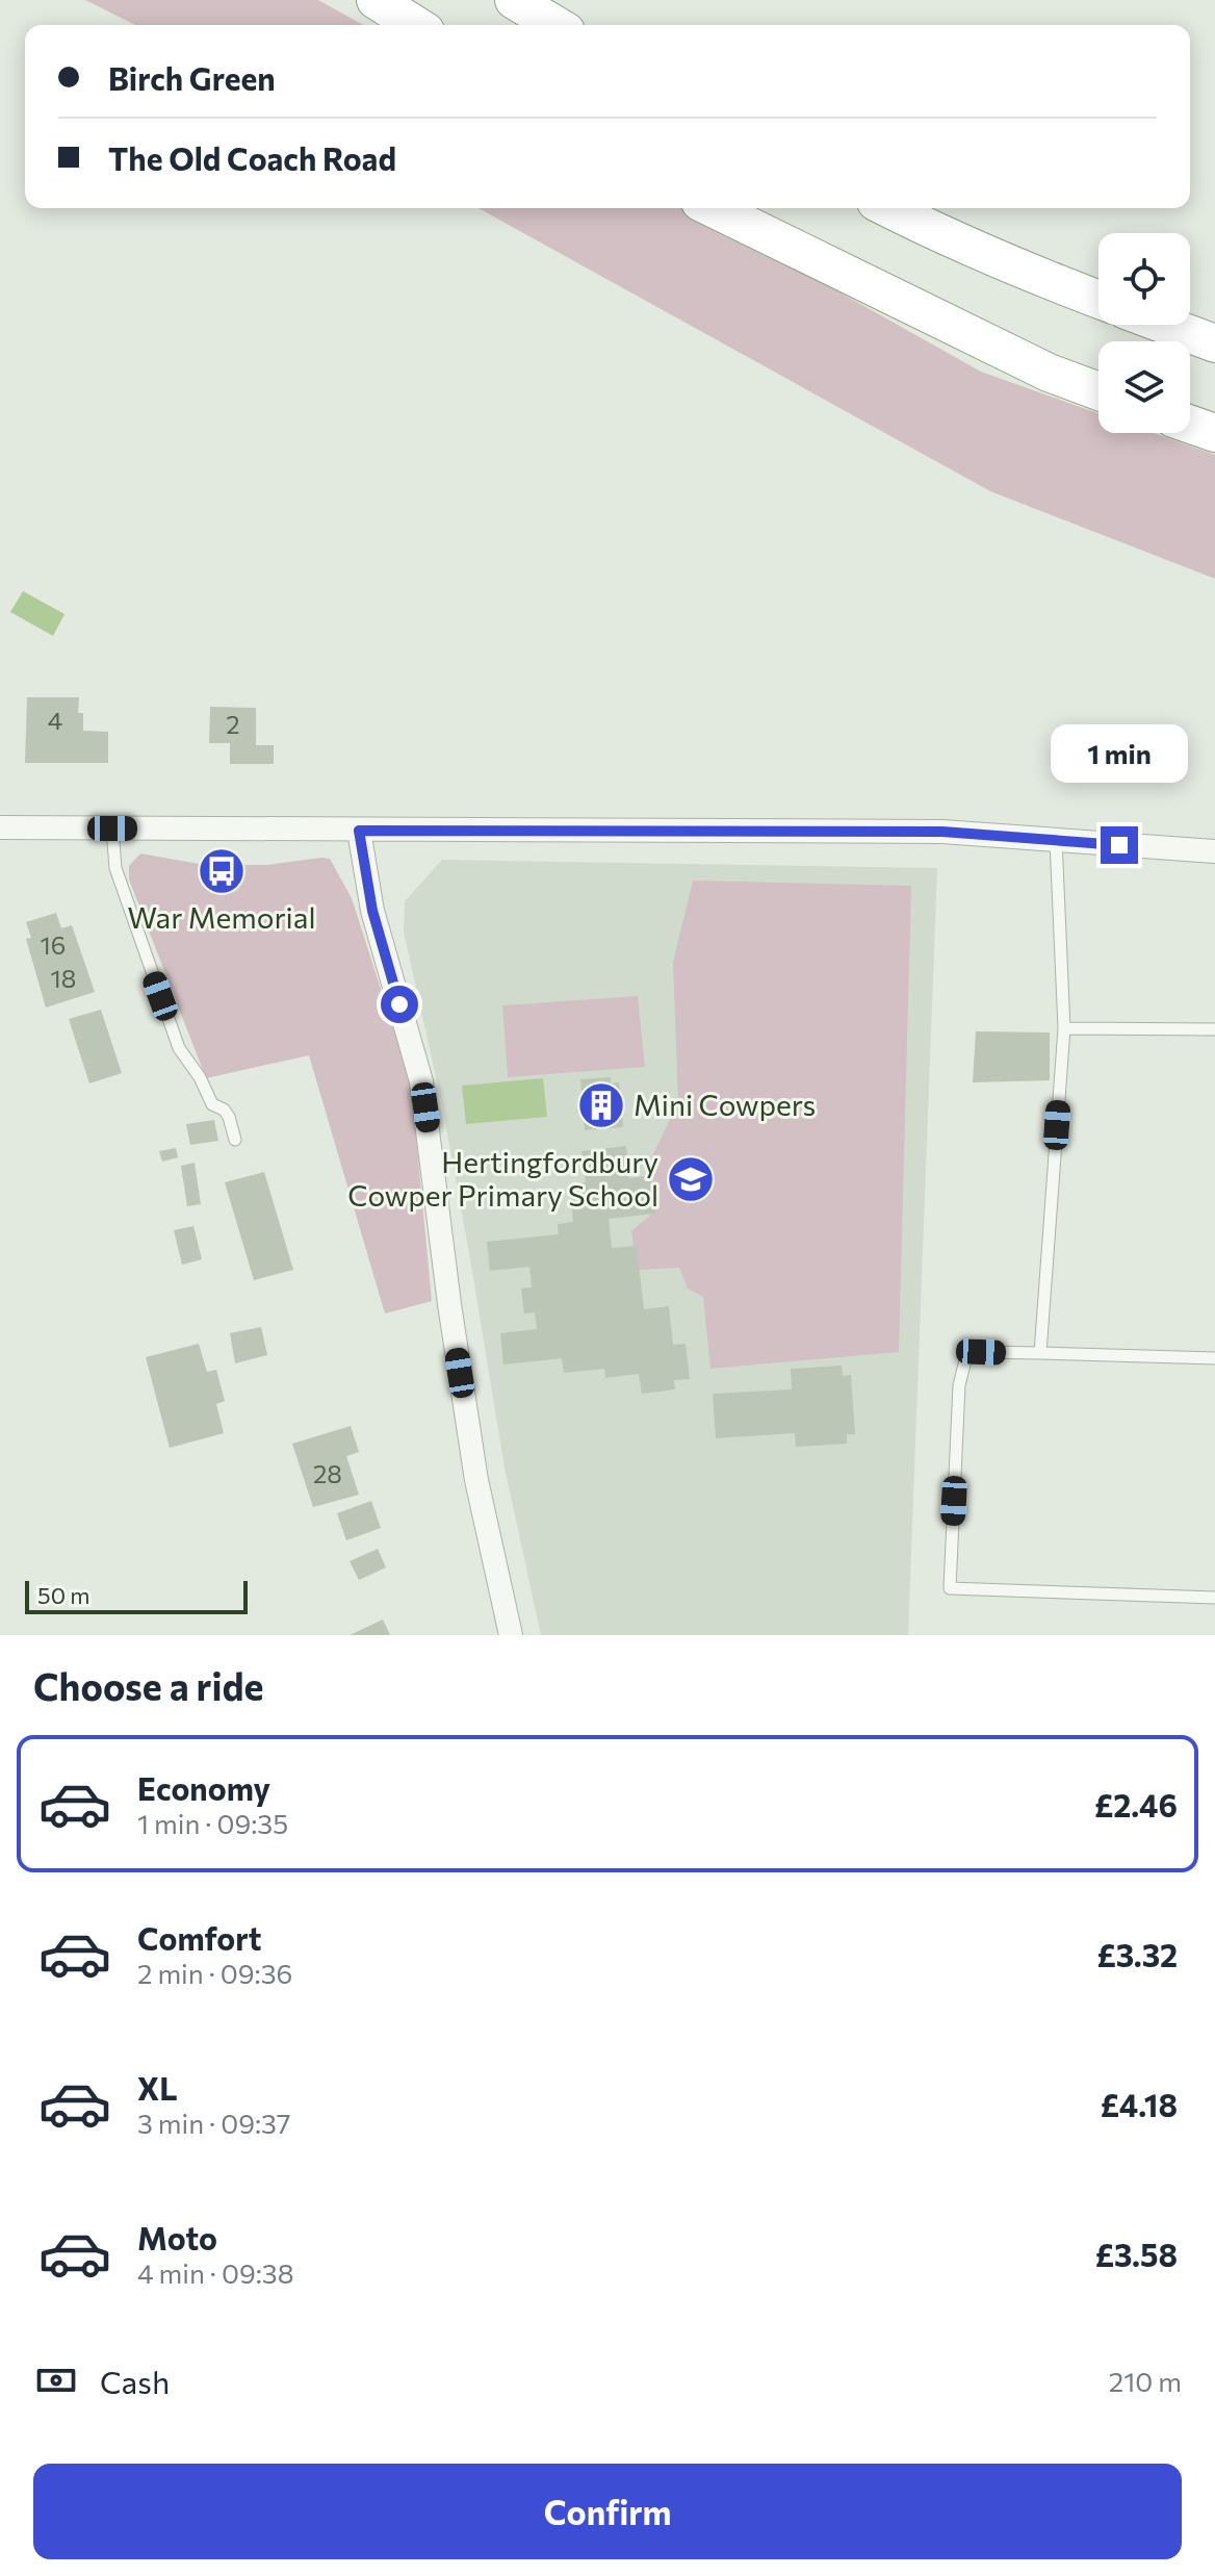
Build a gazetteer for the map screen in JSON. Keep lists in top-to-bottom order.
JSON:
{
  "places": {
    "bus stop": ["War Memorial"],
    "building": ["Mini Cowpers"],
    "school or university": ["Hertingfordbury Cowper Primary School"]
  },
  "house_numbers": [
    "4",
    "2",
    "16",
    "18",
    "28"
  ],
  "scale_bar": "50 m",
  "page": {
    "banner": ["Birch Green", "The Old Coach Road"],
    "bubble": "1 min",
    "scale": "50 m",
    "heading": "Choose a ride",
    "list": [
      {
        "name": "Economy",
        "note": "1 min · 09:35",
        "value": "£2.46"
      },
      {
        "name": "Comfort",
        "note": "2 min · 09:36",
        "value": "£3.32"
      },
      {
        "name": "XL",
        "note": "3 min · 09:37",
        "value": "£4.18"
      },
      {
        "name": "Moto",
        "note": "4 min · 09:38",
        "value": "£3.58"
      }
    ],
    "pay": ["Cash", "210 m"],
    "buttons": "Confirm"
  }
}
